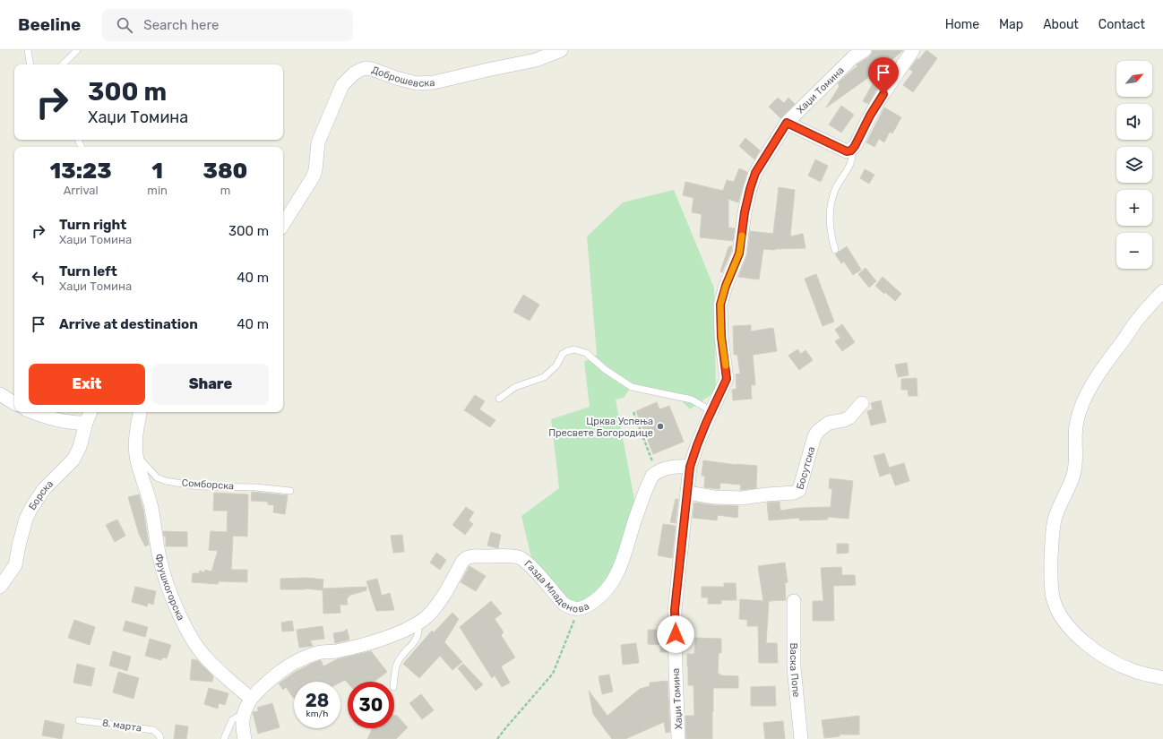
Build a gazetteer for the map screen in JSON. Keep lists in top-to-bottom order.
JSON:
{
  "streets": {
    "street": [
      "Доброшевска",
      "Хаџи Томина",
      "Босутска",
      "Борска",
      "Газда Младенова",
      "Фрушкогорска",
      "Васка Попе"
    ],
    "lane": ["Сомборска", "8. марта"]
  },
  "crossings": [
    ["Хаџи Томина", "Босутска"],
    ["Сомборска", "Фрушкогорска"],
    ["Газда Младенова", "Фрушкогорска"]
  ],
  "places": ["Црква Успења Пресвете Богородице"],
  "north": "top right",
  "page": {
    "header": "Beeline",
    "search": "Search here",
    "nav": [
      "Home",
      "Map",
      "About",
      "Contact"
    ],
    "map_buttons": ["+", "−"],
    "turn": ["300 m", "Хаџи Томина"],
    "eta": [
      "13:23",
      "Arrival",
      "1",
      "min",
      "380",
      "m"
    ],
    "list": [
      {
        "name": "Turn right",
        "note": "Хаџи Томина",
        "value": "300 m"
      },
      {
        "name": "Turn left",
        "note": "Хаџи Томина",
        "value": "40 m"
      },
      {
        "name": "Arrive at destination",
        "value": "40 m"
      }
    ],
    "buttons": ["Exit", "Share"],
    "speed": "28 km/h",
    "limit": "30"
  }
}
